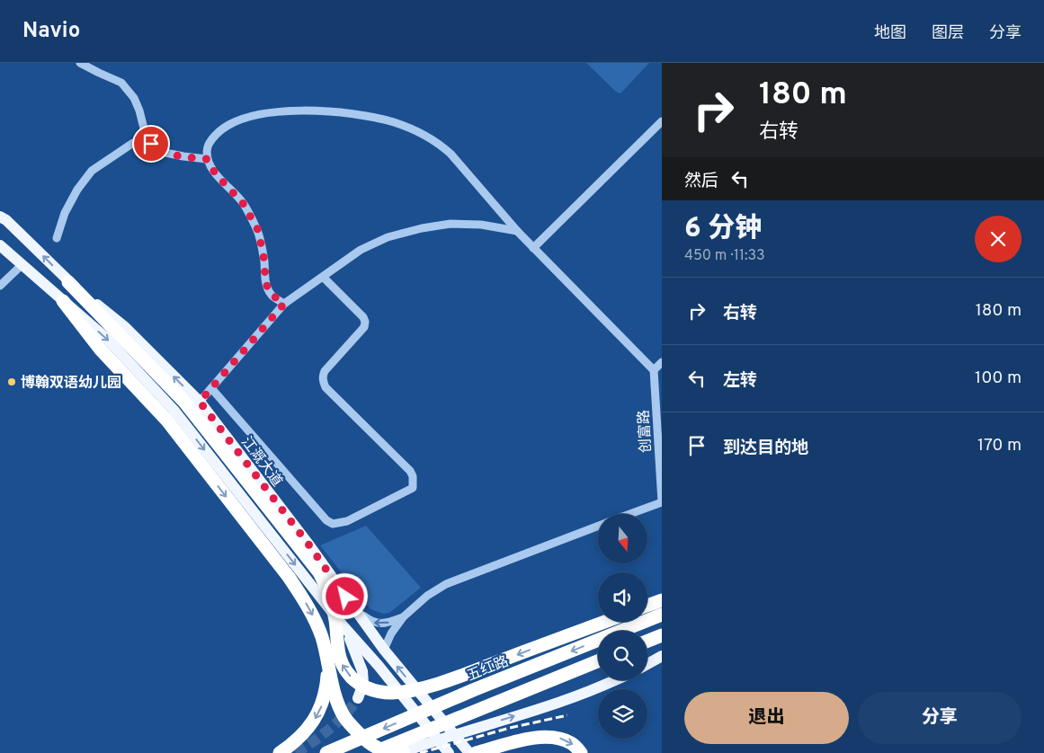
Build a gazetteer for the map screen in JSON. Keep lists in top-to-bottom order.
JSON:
{
  "streets": {
    "highway": ["五红路"],
    "main road": ["江溉大道"],
    "street": ["创富路"]
  },
  "places": ["博翰双语幼儿园"],
  "north": "bottom",
  "page": {
    "header": "Navio",
    "nav": ["地图", "图层", "分享"],
    "turn": ["180 m", "右转"],
    "then": "然后",
    "heading": ["6 分钟", "450 m · 11:33"],
    "list": [
      {
        "name": "右转",
        "value": "180 m"
      },
      {
        "name": "左转",
        "value": "100 m"
      },
      {
        "name": "到达目的地",
        "value": "170 m"
      }
    ],
    "buttons": ["退出", "分享"]
  }
}
